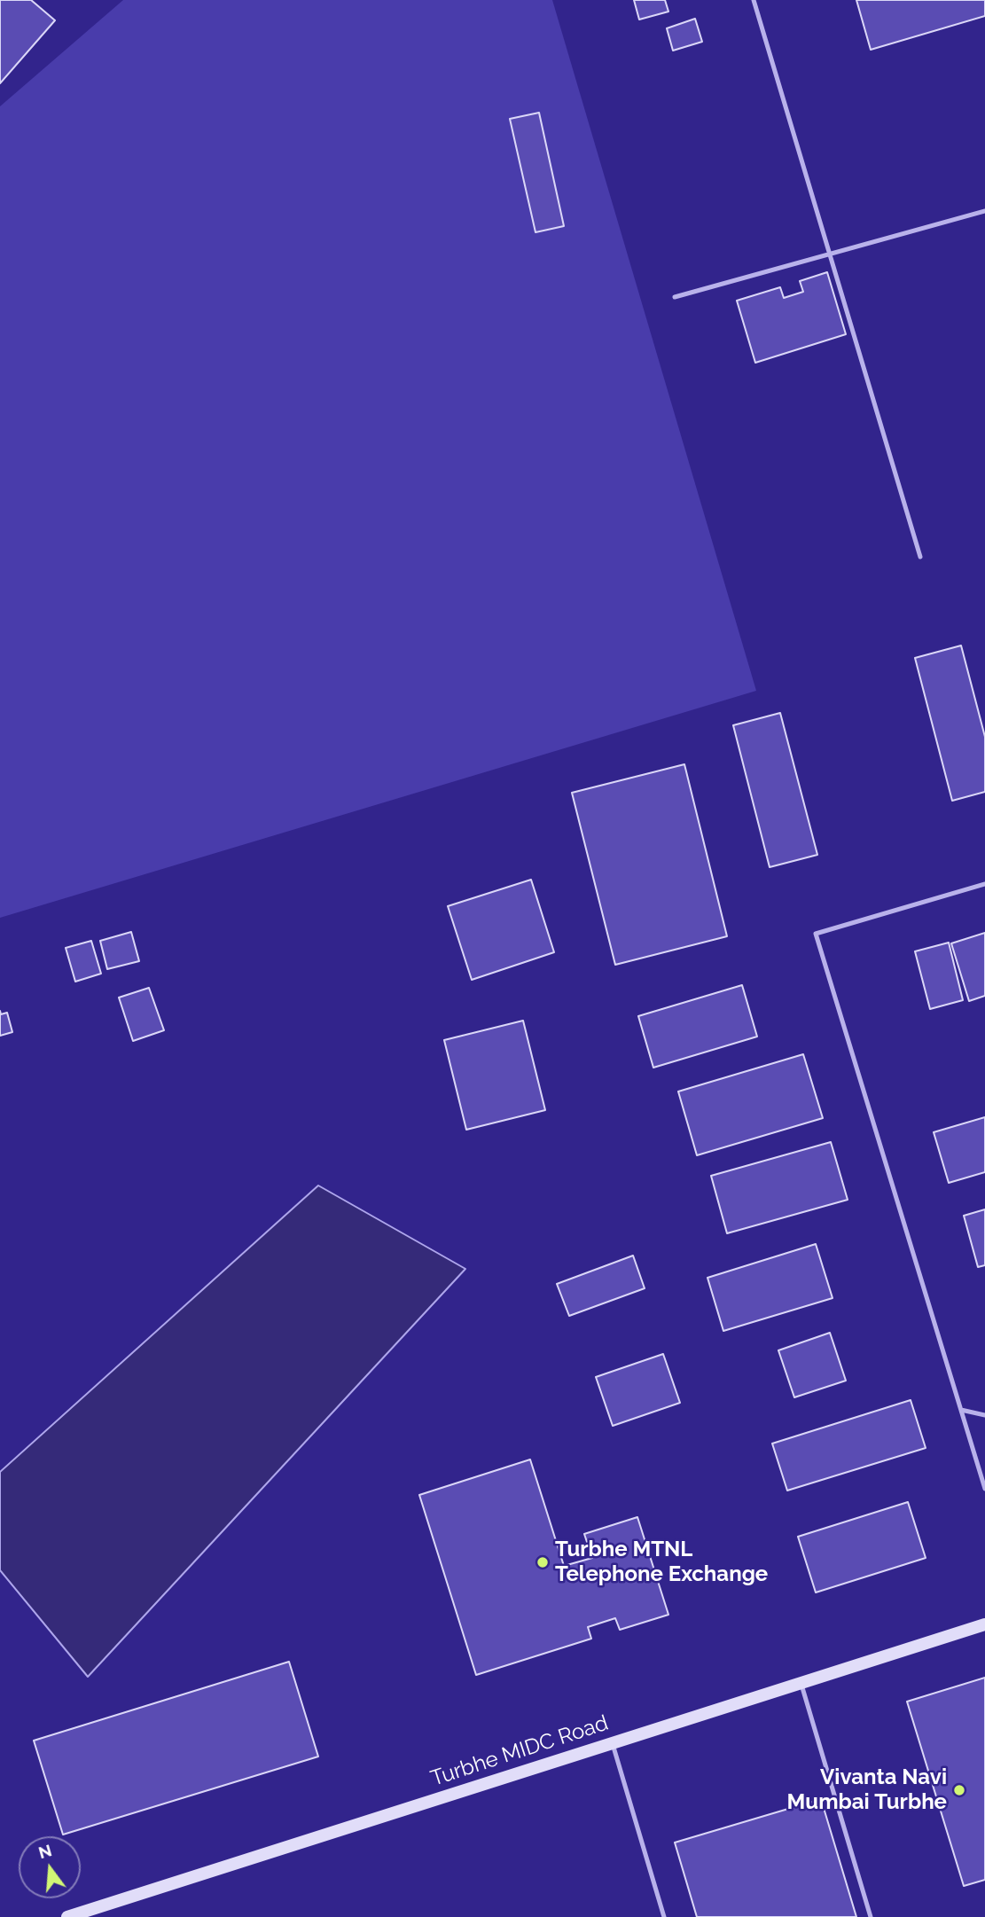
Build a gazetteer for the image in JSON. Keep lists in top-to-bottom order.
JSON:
{
  "streets": {
    "street": ["Turbhe MIDC Road"]
  },
  "places": ["Turbhe MTNL Telephone Exchange", "Vivanta Navi Mumbai Turbhe"],
  "north": "top"
}
